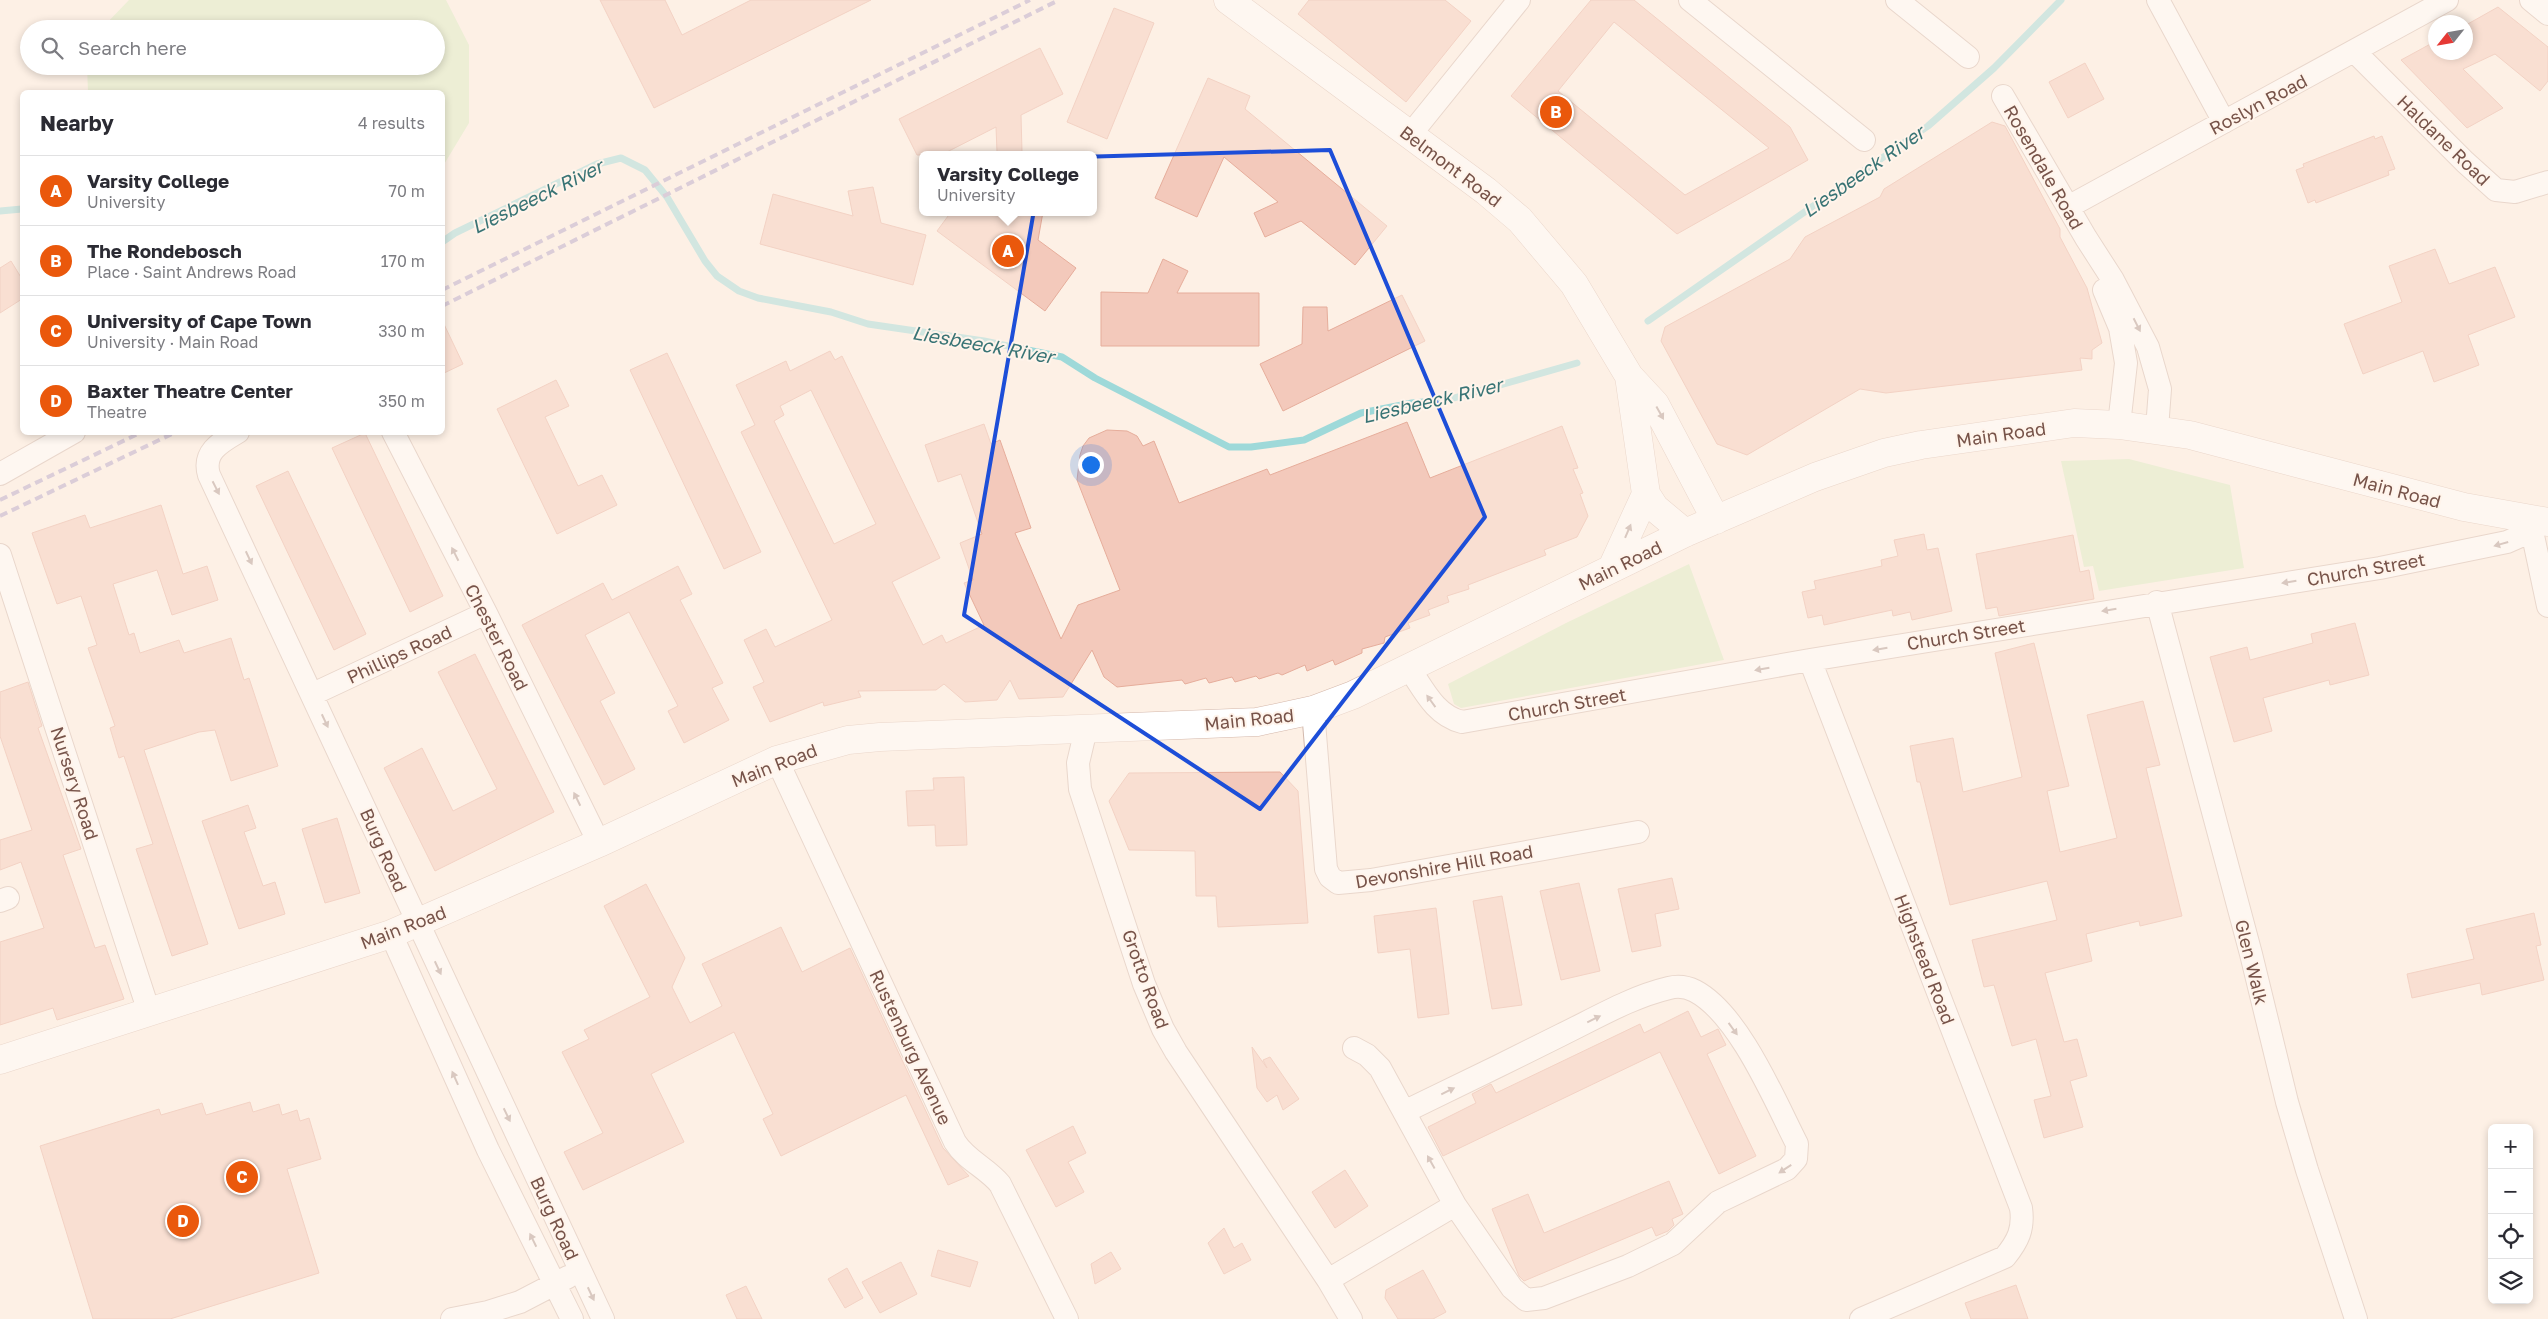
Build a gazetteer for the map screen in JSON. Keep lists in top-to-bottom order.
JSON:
{
  "streets": {
    "main road": ["Belmont Road", "Main Road"],
    "street": [
      "Roslyn Road",
      "Haldane Road",
      "Rosendale Road",
      "Church Street",
      "Chester Road",
      "Phillips Road",
      "Nursery Road",
      "Burg Road",
      "Devonshire Hill Road",
      "Highstead Road",
      "Glen Walk",
      "Grotto Road",
      "Rustenburg Avenue"
    ]
  },
  "crossings": [
    ["Roslyn Road", "Haldane Road"],
    ["Roslyn Road", "Rosendale Road"],
    ["Belmont Road", "Main Road"],
    ["Rosendale Road", "Main Road"],
    ["Main Road", "Church Street"],
    ["Main Road", "Chester Road"],
    ["Main Road", "Nursery Road"],
    ["Main Road", "Burg Road"],
    ["Main Road", "Devonshire Hill Road"],
    ["Main Road", "Grotto Road"],
    ["Main Road", "Rustenburg Avenue"],
    ["Church Street", "Highstead Road"],
    ["Church Street", "Glen Walk"],
    ["Chester Road", "Phillips Road"],
    ["Phillips Road", "Burg Road"]
  ],
  "one_way": ["Church Street", "Chester Road"],
  "water": ["Liesbeeck River"],
  "north": "bottom left",
  "page": {
    "search": "Search here",
    "heading": ["Nearby", "4 results"],
    "pins": [
      "B",
      "A",
      "C",
      "D"
    ],
    "popup": ["Varsity College", "University"],
    "list": [
      {
        "mark": "A",
        "name": "Varsity College",
        "note": "University",
        "value": "70 m"
      },
      {
        "mark": "B",
        "name": "The Rondebosch",
        "note": "Place · Saint Andrews Road",
        "value": "170 m"
      },
      {
        "mark": "C",
        "name": "University of Cape Town",
        "note": "University · Main Road",
        "value": "330 m"
      },
      {
        "mark": "D",
        "name": "Baxter Theatre Center",
        "note": "Theatre",
        "value": "350 m"
      }
    ],
    "map_buttons": ["+", "−"]
  }
}
